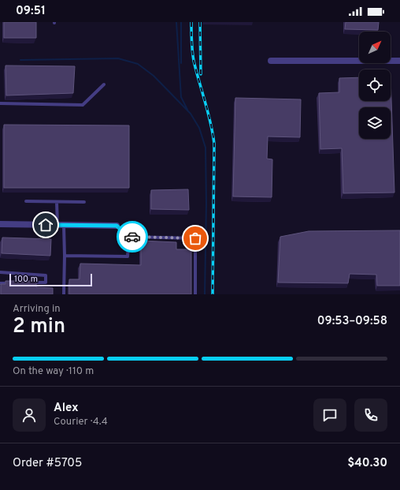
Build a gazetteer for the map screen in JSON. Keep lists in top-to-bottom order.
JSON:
{
  "scale_bar": "100 m",
  "north": "top right",
  "page": {
    "status": "09:51",
    "scale": "100 m",
    "heading": ["2 min", "Arriving in", "09:53–09:58"],
    "panel": [
      "Alex",
      "Courier · 4.4",
      "Order #5705",
      "$40.30"
    ],
    "bar": "On the way · 110 m"
  }
}
